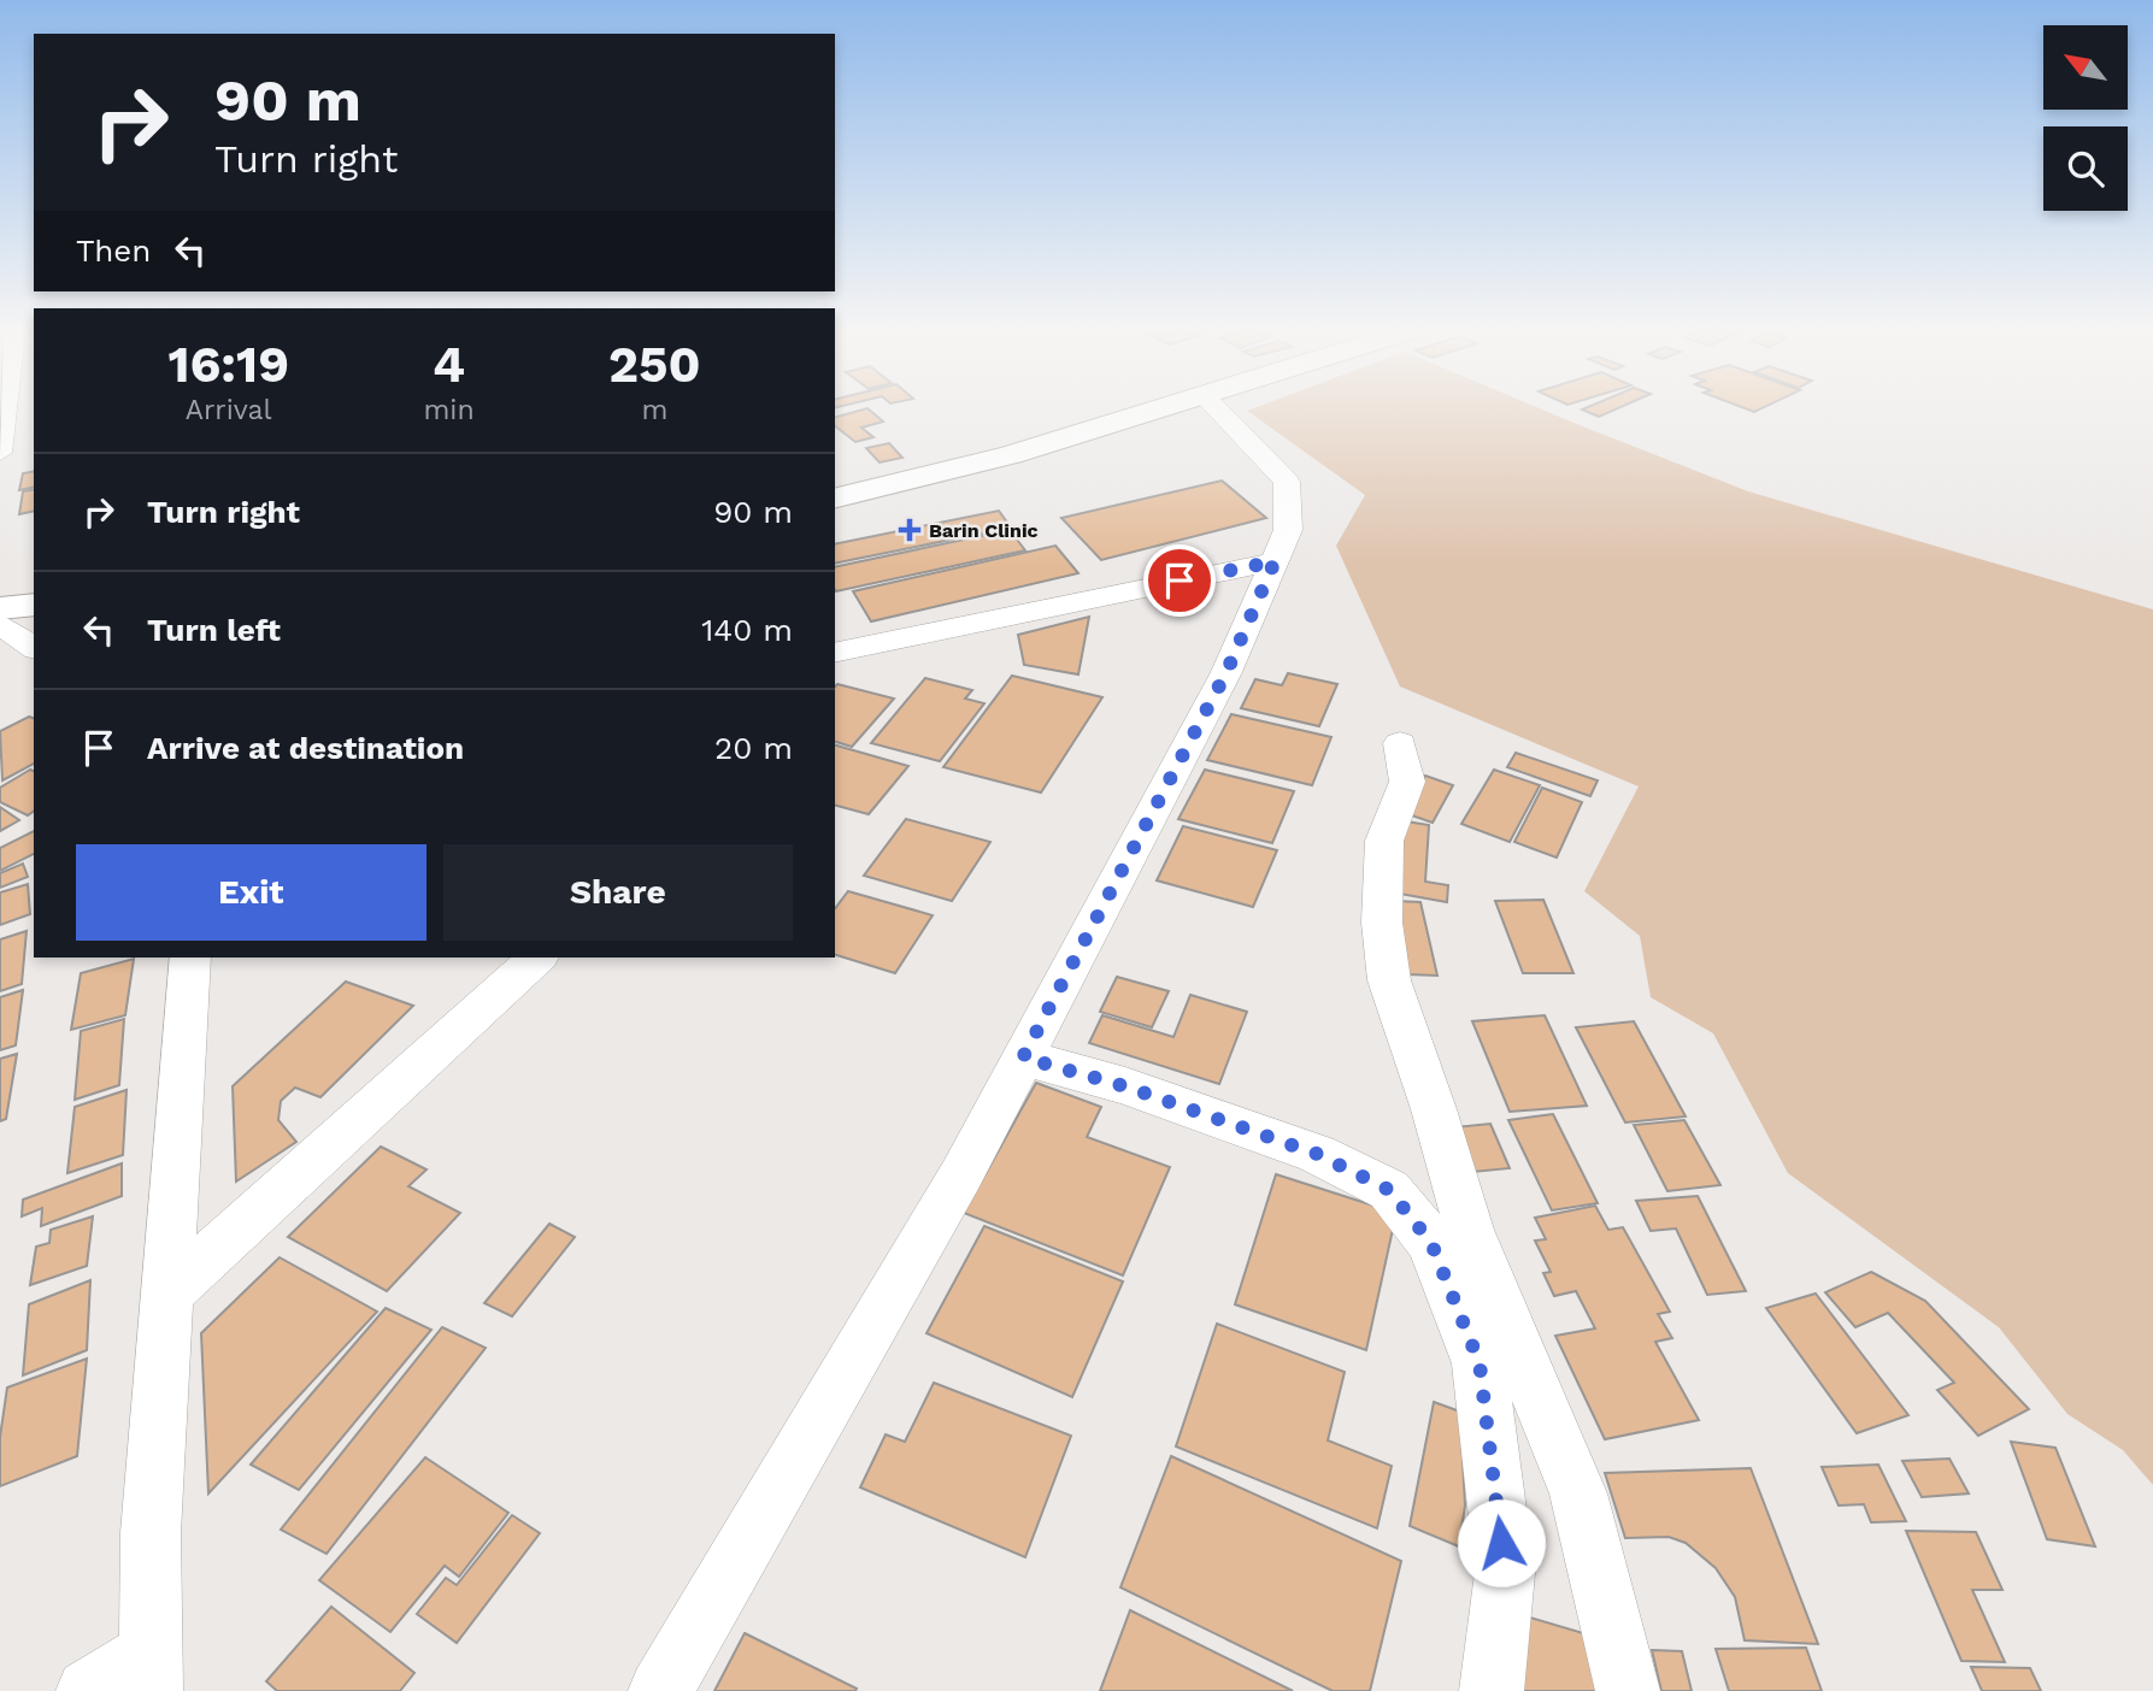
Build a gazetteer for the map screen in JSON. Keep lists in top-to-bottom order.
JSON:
{
  "places": {
    "health": ["Barin Clinic"]
  },
  "north": "top left",
  "page": {
    "turn": ["90 m", "Turn right"],
    "then": "Then",
    "eta": [
      "16:19",
      "Arrival",
      "4",
      "min",
      "250",
      "m"
    ],
    "list": [
      {
        "name": "Turn right",
        "value": "90 m"
      },
      {
        "name": "Turn left",
        "value": "140 m"
      },
      {
        "name": "Arrive at destination",
        "value": "20 m"
      }
    ],
    "buttons": ["Exit", "Share"]
  }
}
